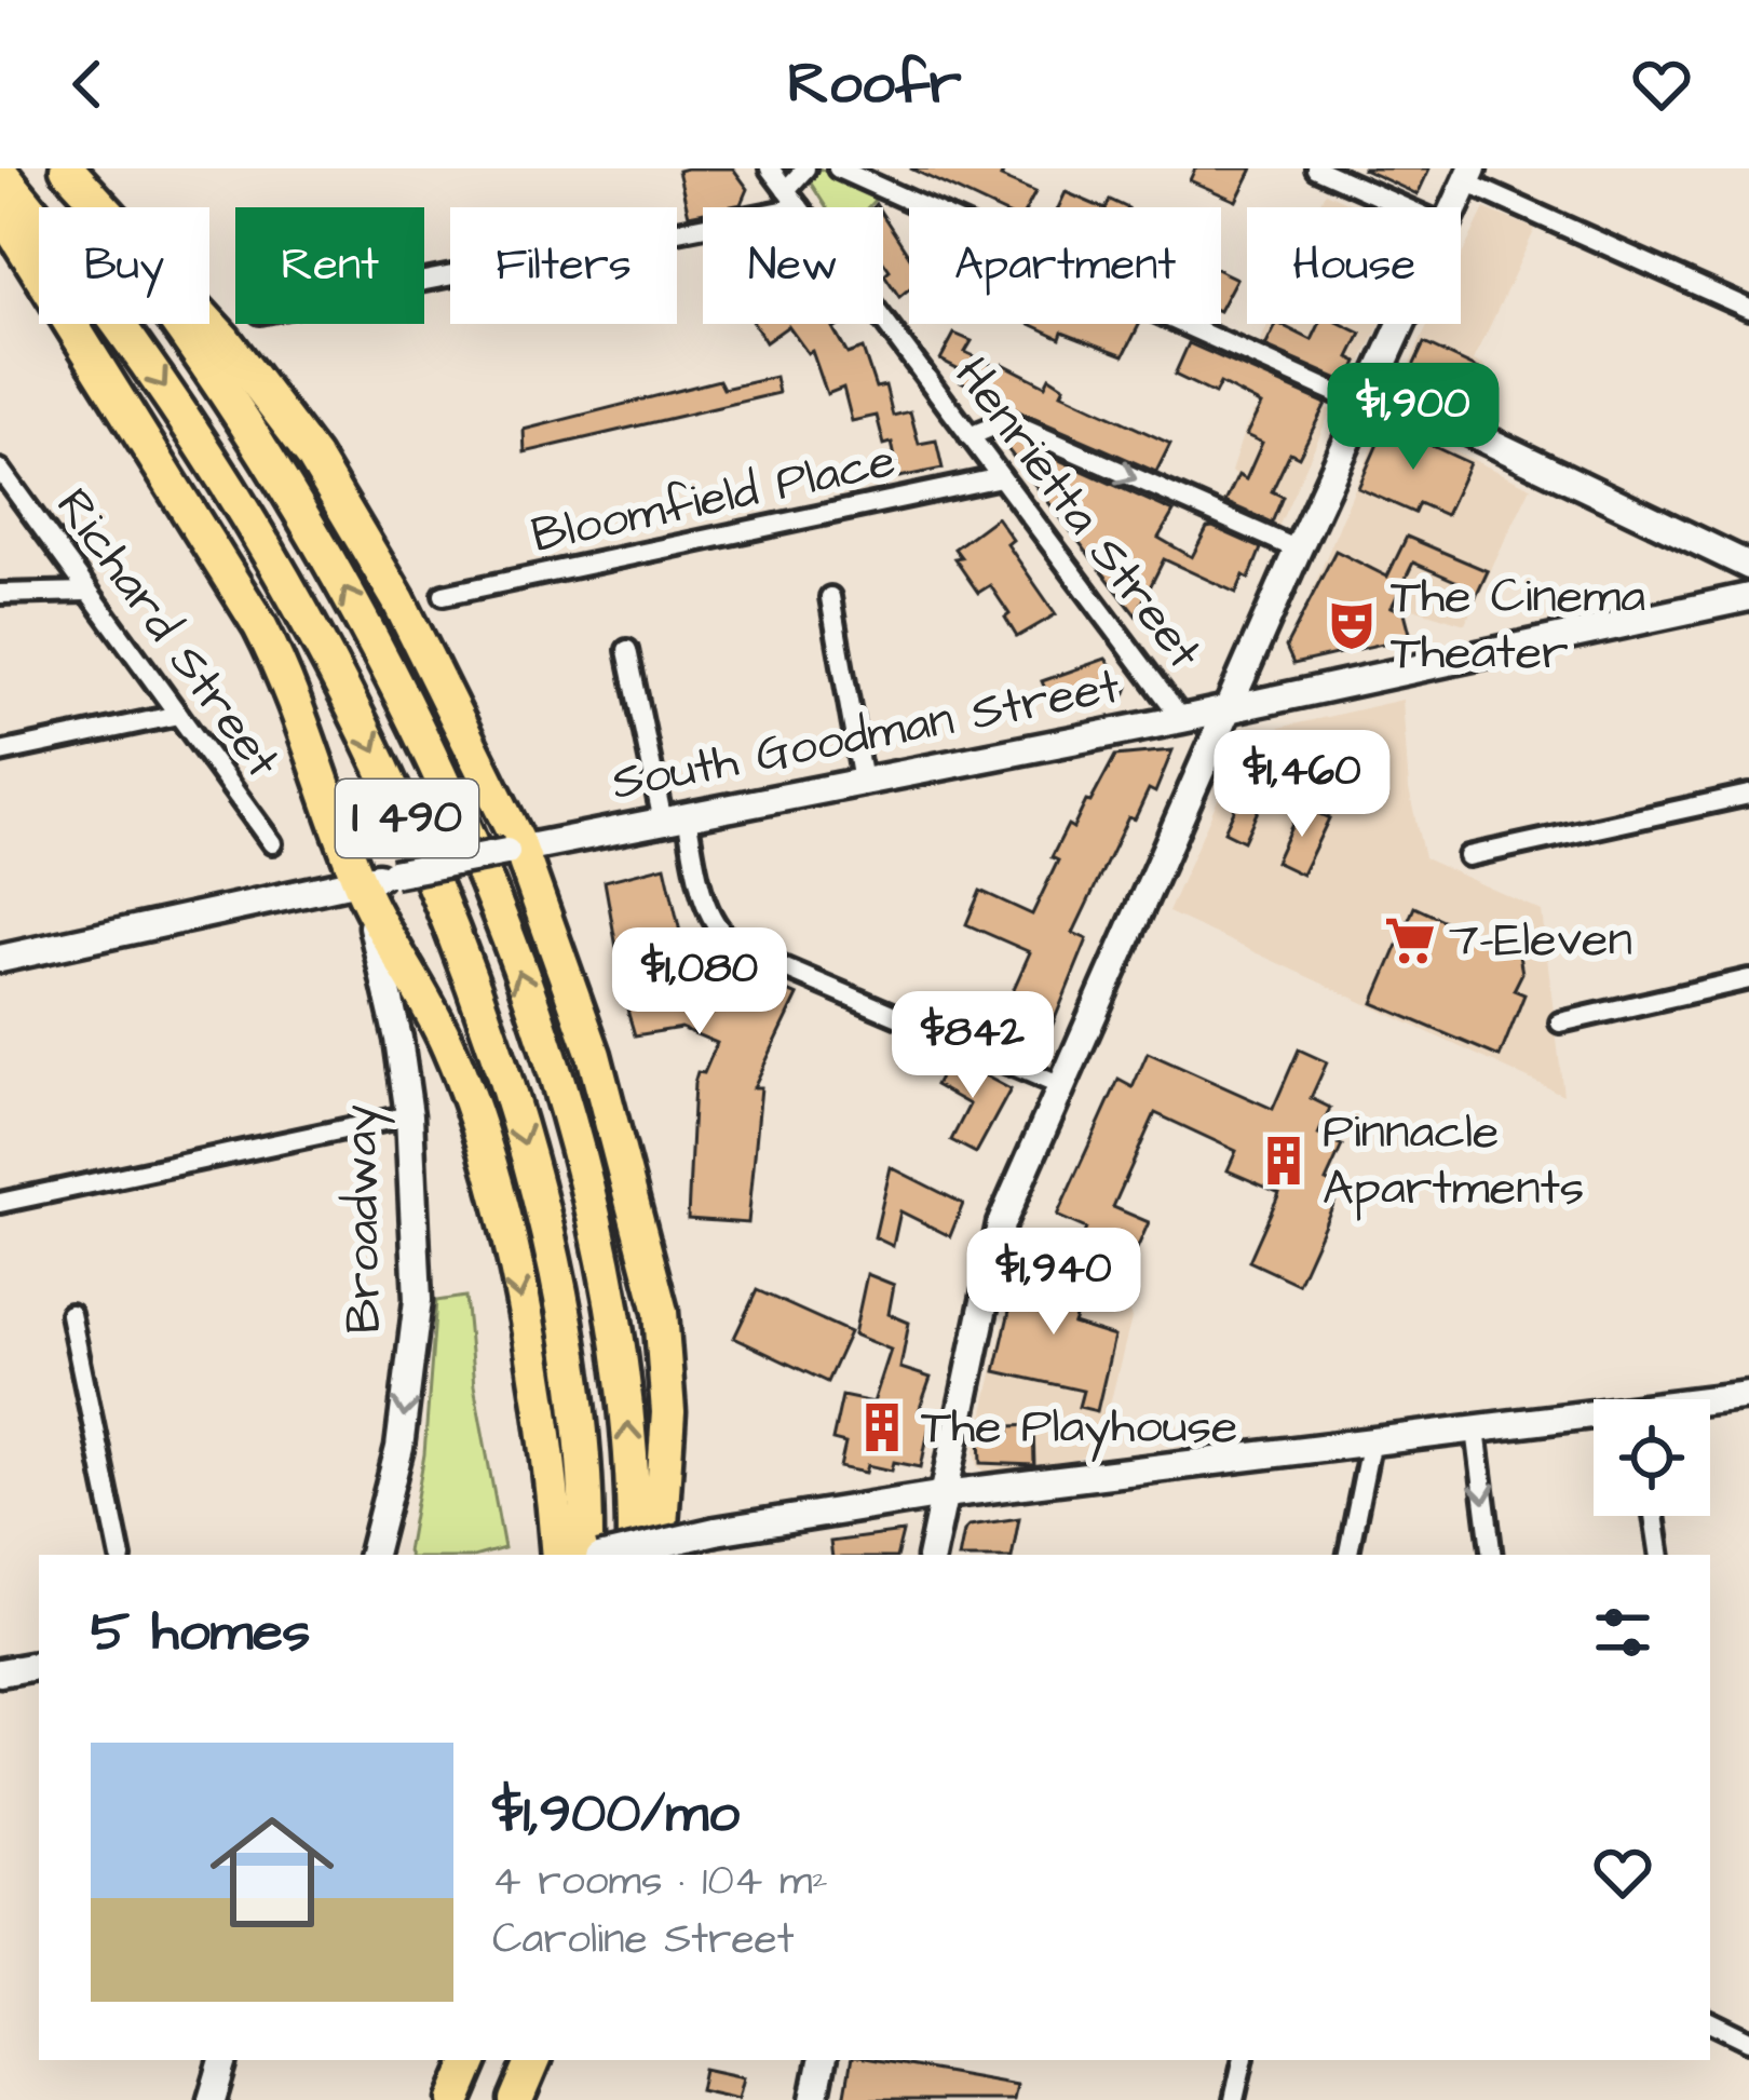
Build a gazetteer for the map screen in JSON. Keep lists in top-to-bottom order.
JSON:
{
  "streets": {
    "highway": ["I 490"],
    "street": [
      "Bloomfield Place",
      "Henrietta Street",
      "Richard Street",
      "South Goodman Street",
      "Broadway"
    ]
  },
  "crossings": [
    ["Bloomfield Place", "Henrietta Street"],
    ["Henrietta Street", "South Goodman Street"],
    ["South Goodman Street", "Broadway"]
  ],
  "one_way": ["Broadway"],
  "places": {
    "theatre": ["The Cinema Theater"],
    "supermarket": ["7-Eleven"],
    "building": ["Pinnacle Apartments", "The Playhouse"]
  },
  "page": {
    "header": "Roofr",
    "chip": [
      "Buy",
      "Rent",
      "Filters",
      "New",
      "Apartment",
      "House"
    ],
    "price": [
      "$1,900",
      "$1,460",
      "$1,080",
      "$842",
      "$1,940"
    ],
    "heading": "5 homes",
    "list": [
      {
        "name": "$1,900/mo",
        "note": "4 rooms · 104 m² · Caroline Street"
      }
    ]
  }
}
